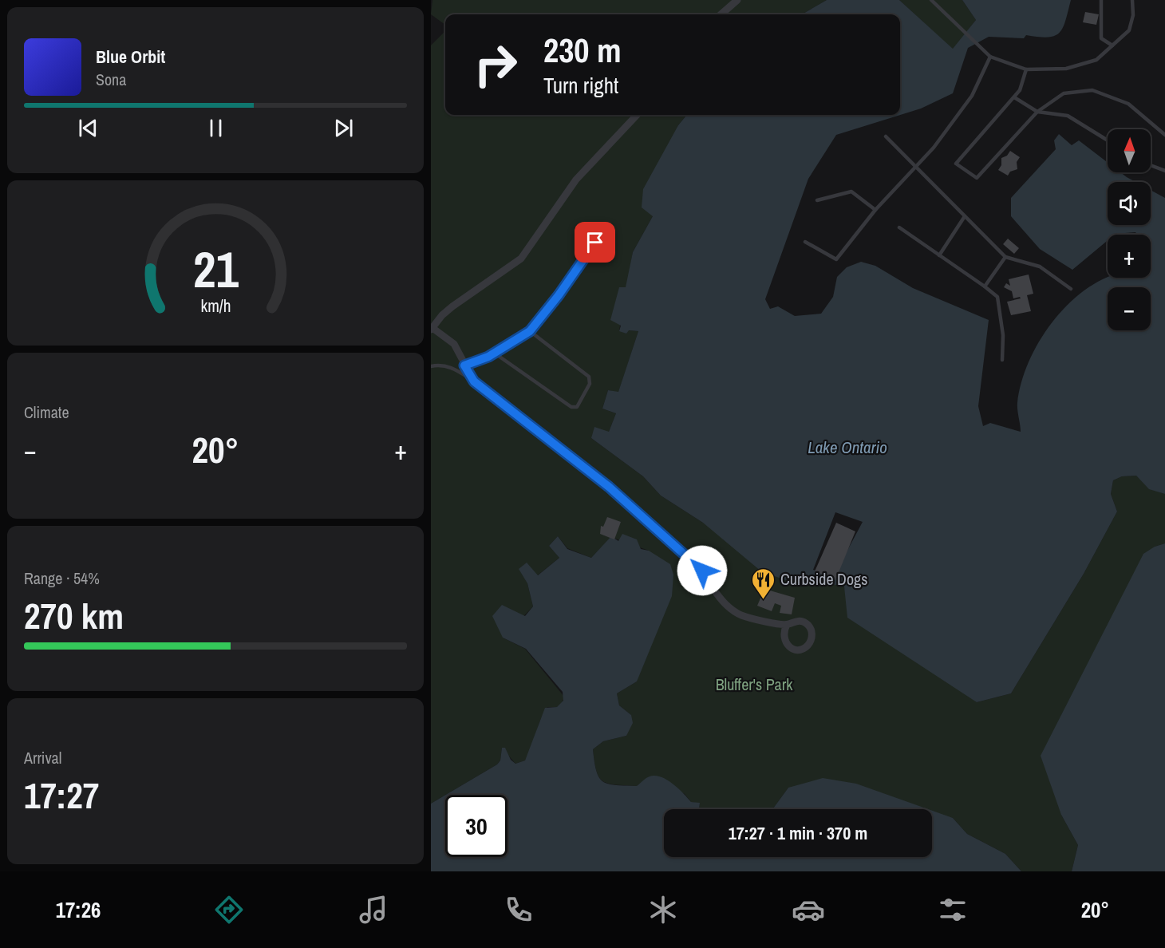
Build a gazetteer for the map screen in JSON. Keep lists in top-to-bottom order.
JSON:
{
  "water": ["Lake Ontario"],
  "parks": ["Bluffer's Park"],
  "places": {
    "restaurant": ["Curbside Dogs"]
  },
  "north": "top",
  "page": {
    "turn": ["230 m", "Turn right"],
    "song": ["Blue Orbit", "Sona"],
    "map_buttons": ["+", "−"],
    "tile": [
      "Climate",
      ["Range · 54%", "270 km"],
      ["Arrival", "17:27"]
    ],
    "heat": ["−", "20°", "+"],
    "limit": "30",
    "trip": "17:27 · 1 min · 370 m",
    "tabs": ["17:26", "20°"],
    "gauge": ["21", "km/h"]
  }
}
